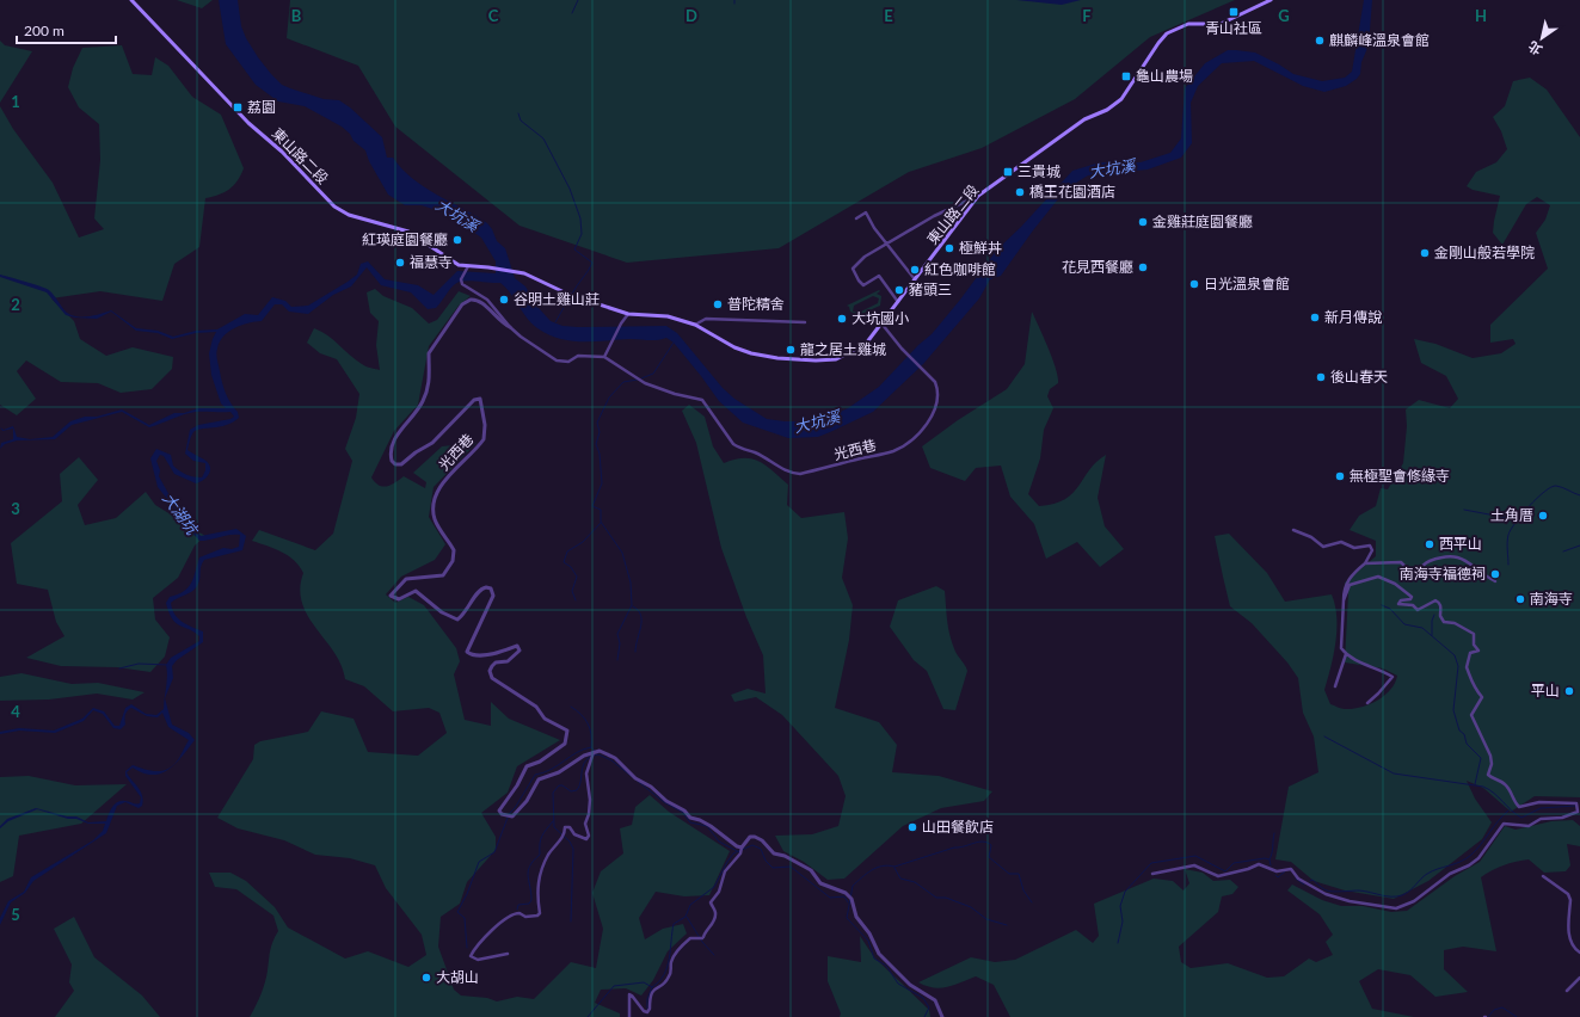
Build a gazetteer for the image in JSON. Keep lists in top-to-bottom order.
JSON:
{
  "streets": {
    "main road": ["東山路二段"],
    "street": ["光西巷"]
  },
  "crossings": [
    ["東山路二段", "光西巷"]
  ],
  "water": ["大坑溪", "大湖坑"],
  "places": {
    "transit": [
      "青山社區",
      "龜山農場",
      "荔園",
      "三貴城"
    ],
    "other": [
      "麒麟峰溫泉會館",
      "橋王花園酒店",
      "金雞莊庭園餐廳",
      "紅瑛庭園餐廳",
      "極鮮丼",
      "金剛山般若學院",
      "福慧寺",
      "花見西餐廳",
      "紅色咖啡館",
      "日光溫泉會館",
      "豬頭三",
      "谷明土雞山莊",
      "普陀精舍",
      "新月傳說",
      "大坑國小",
      "龍之居土雞城",
      "後山春天",
      "無極聖會修緣寺",
      "土角厝",
      "西平山",
      "南海寺福德祠",
      "南海寺",
      "平山",
      "山田餐飲店",
      "大胡山"
    ]
  },
  "scale_bar": "200 m",
  "north": "bottom left",
  "grid": {
    "columns": [
      "B",
      "C",
      "D",
      "E",
      "F",
      "G",
      "H"
    ],
    "rows": [
      "1",
      "2",
      "3",
      "4",
      "5"
    ]
  }
}
